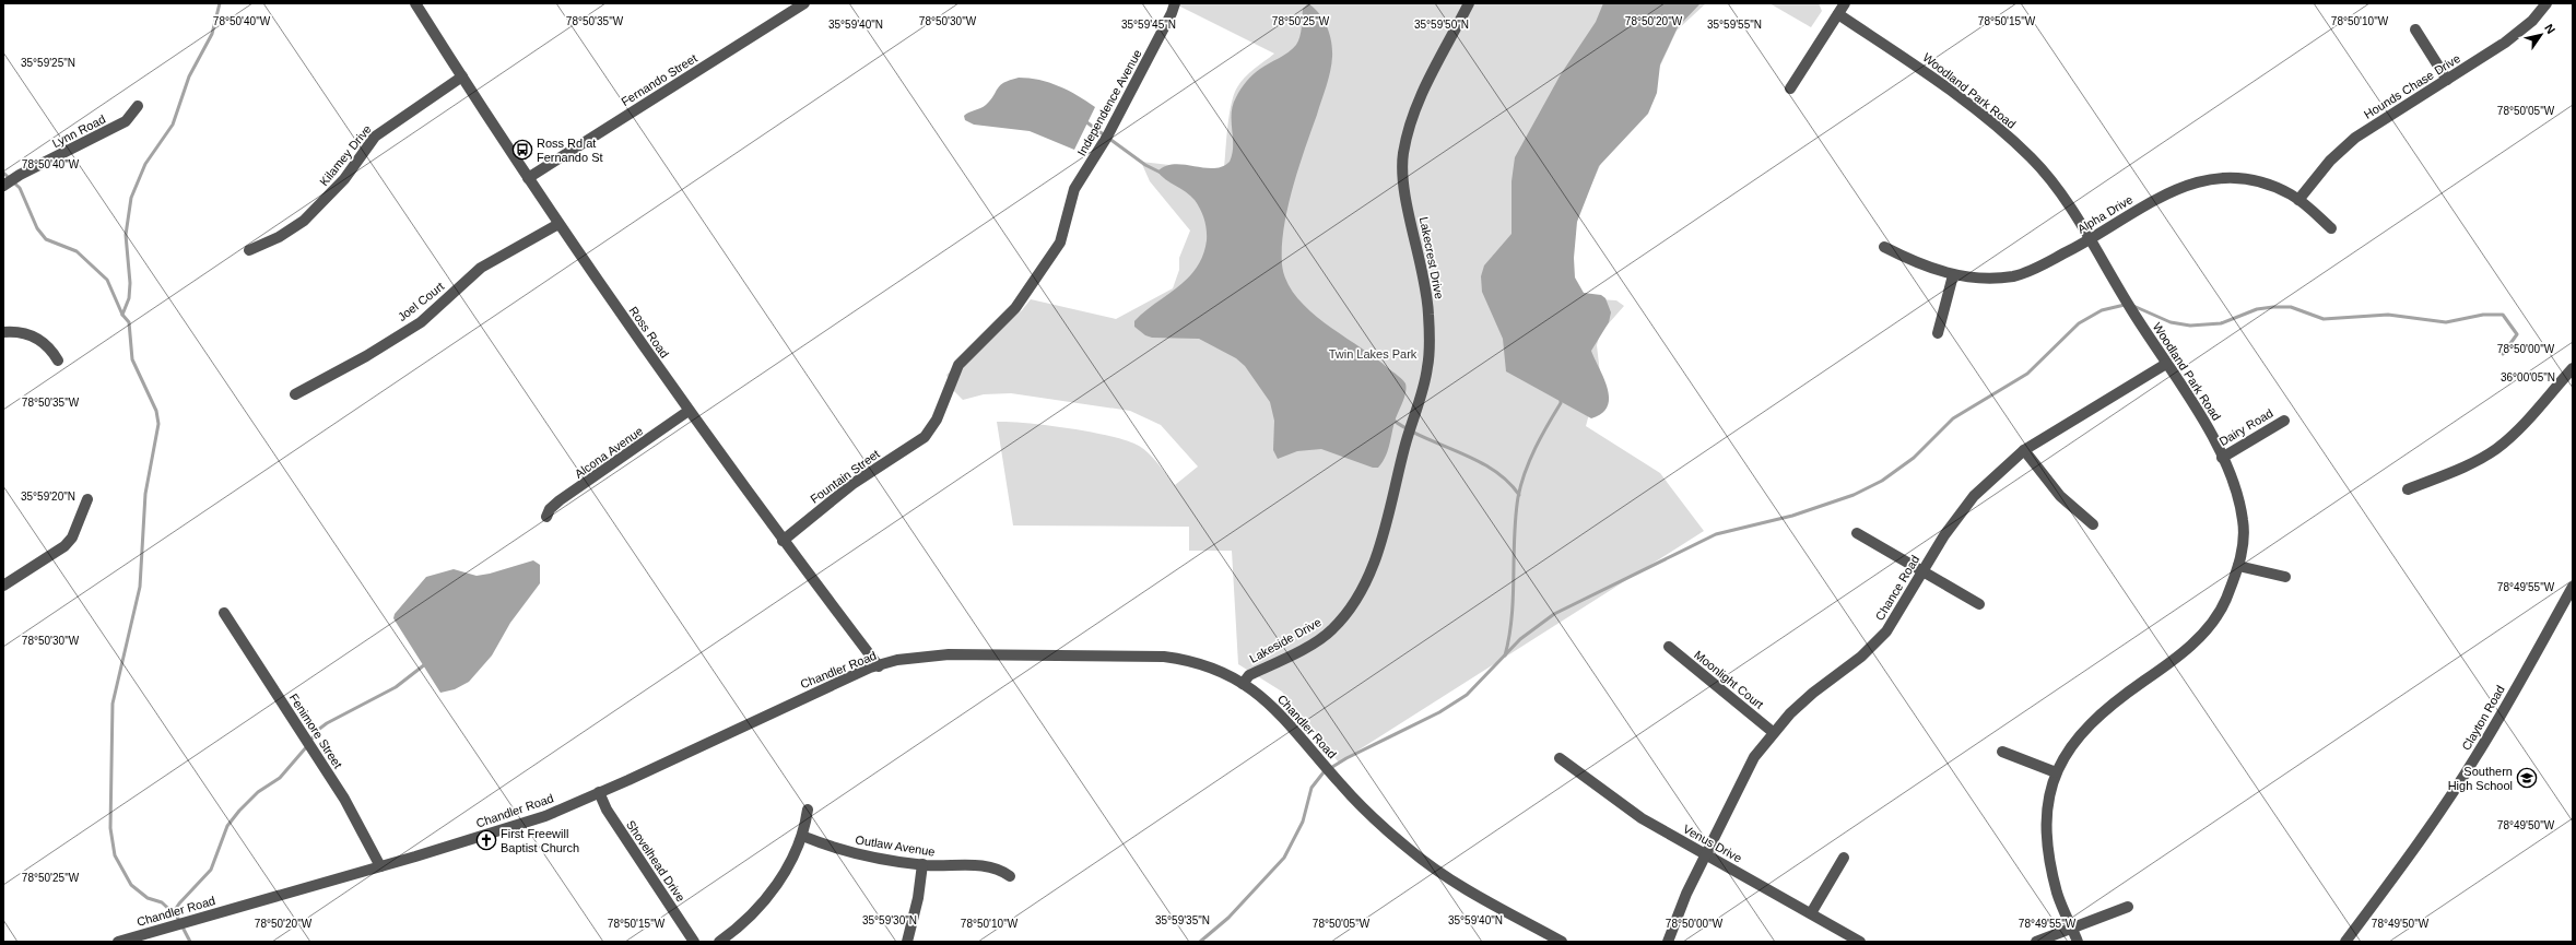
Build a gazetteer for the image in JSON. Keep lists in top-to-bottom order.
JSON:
{
  "streets": {
    "street": [
      "Fernando Street",
      "Hounds Chase Drive",
      "Woodland Park Road",
      "Independence Avenue",
      "Lynn Road",
      "Kilamey Drive",
      "Alpha Drive",
      "Lakecrest Drive",
      "Joel Court",
      "Ross Road",
      "Dairy Road",
      "Alcona Avenue",
      "Fountain Street",
      "Chance Road",
      "Lakeside Drive",
      "Chandler Road",
      "Moonlight Court",
      "Clayton Road",
      "Fenimore Street",
      "Venus Drive",
      "Outlaw Avenue",
      "Shovelhead Drive"
    ]
  },
  "crossings": [
    ["Fernando Street", "Ross Road"],
    ["Hounds Chase Drive", "Alpha Drive"],
    ["Woodland Park Road", "Alpha Drive"],
    ["Woodland Park Road", "Dairy Road"],
    ["Woodland Park Road", "Chance Road"],
    ["Independence Avenue", "Fountain Street"],
    ["Kilamey Drive", "Ross Road"],
    ["Lakecrest Drive", "Lakeside Drive"],
    ["Joel Court", "Ross Road"],
    ["Ross Road", "Alcona Avenue"],
    ["Ross Road", "Fountain Street"],
    ["Ross Road", "Chandler Road"],
    ["Chance Road", "Moonlight Court"],
    ["Chance Road", "Venus Drive"],
    ["Lakeside Drive", "Chandler Road"],
    ["Chandler Road", "Fenimore Street"],
    ["Chandler Road", "Shovelhead Drive"]
  ],
  "parks": ["Twin Lakes Park"],
  "places": {
    "bus stop": ["Ross Rd at Fernando St"],
    "school or university": ["Southern High School"],
    "church": ["First Freewill Baptist Church"]
  },
  "north": "top right",
  "coordinates": [
    "78°50'40\"W",
    "78°50'30\"W",
    "78°50'25\"W",
    "78°50'20\"W",
    "78°50'35\"W",
    "78°50'15\"W",
    "78°50'10\"W",
    "35°59'40\"N",
    "35°59'45\"N",
    "35°59'50\"N",
    "35°59'55\"N",
    "35°59'25\"N",
    "78°50'05\"W",
    "78°50'00\"W",
    "36°00'05\"N",
    "35°59'20\"N",
    "78°49'55\"W",
    "78°49'50\"W",
    "35°59'30\"N",
    "35°59'35\"N"
  ]
}
